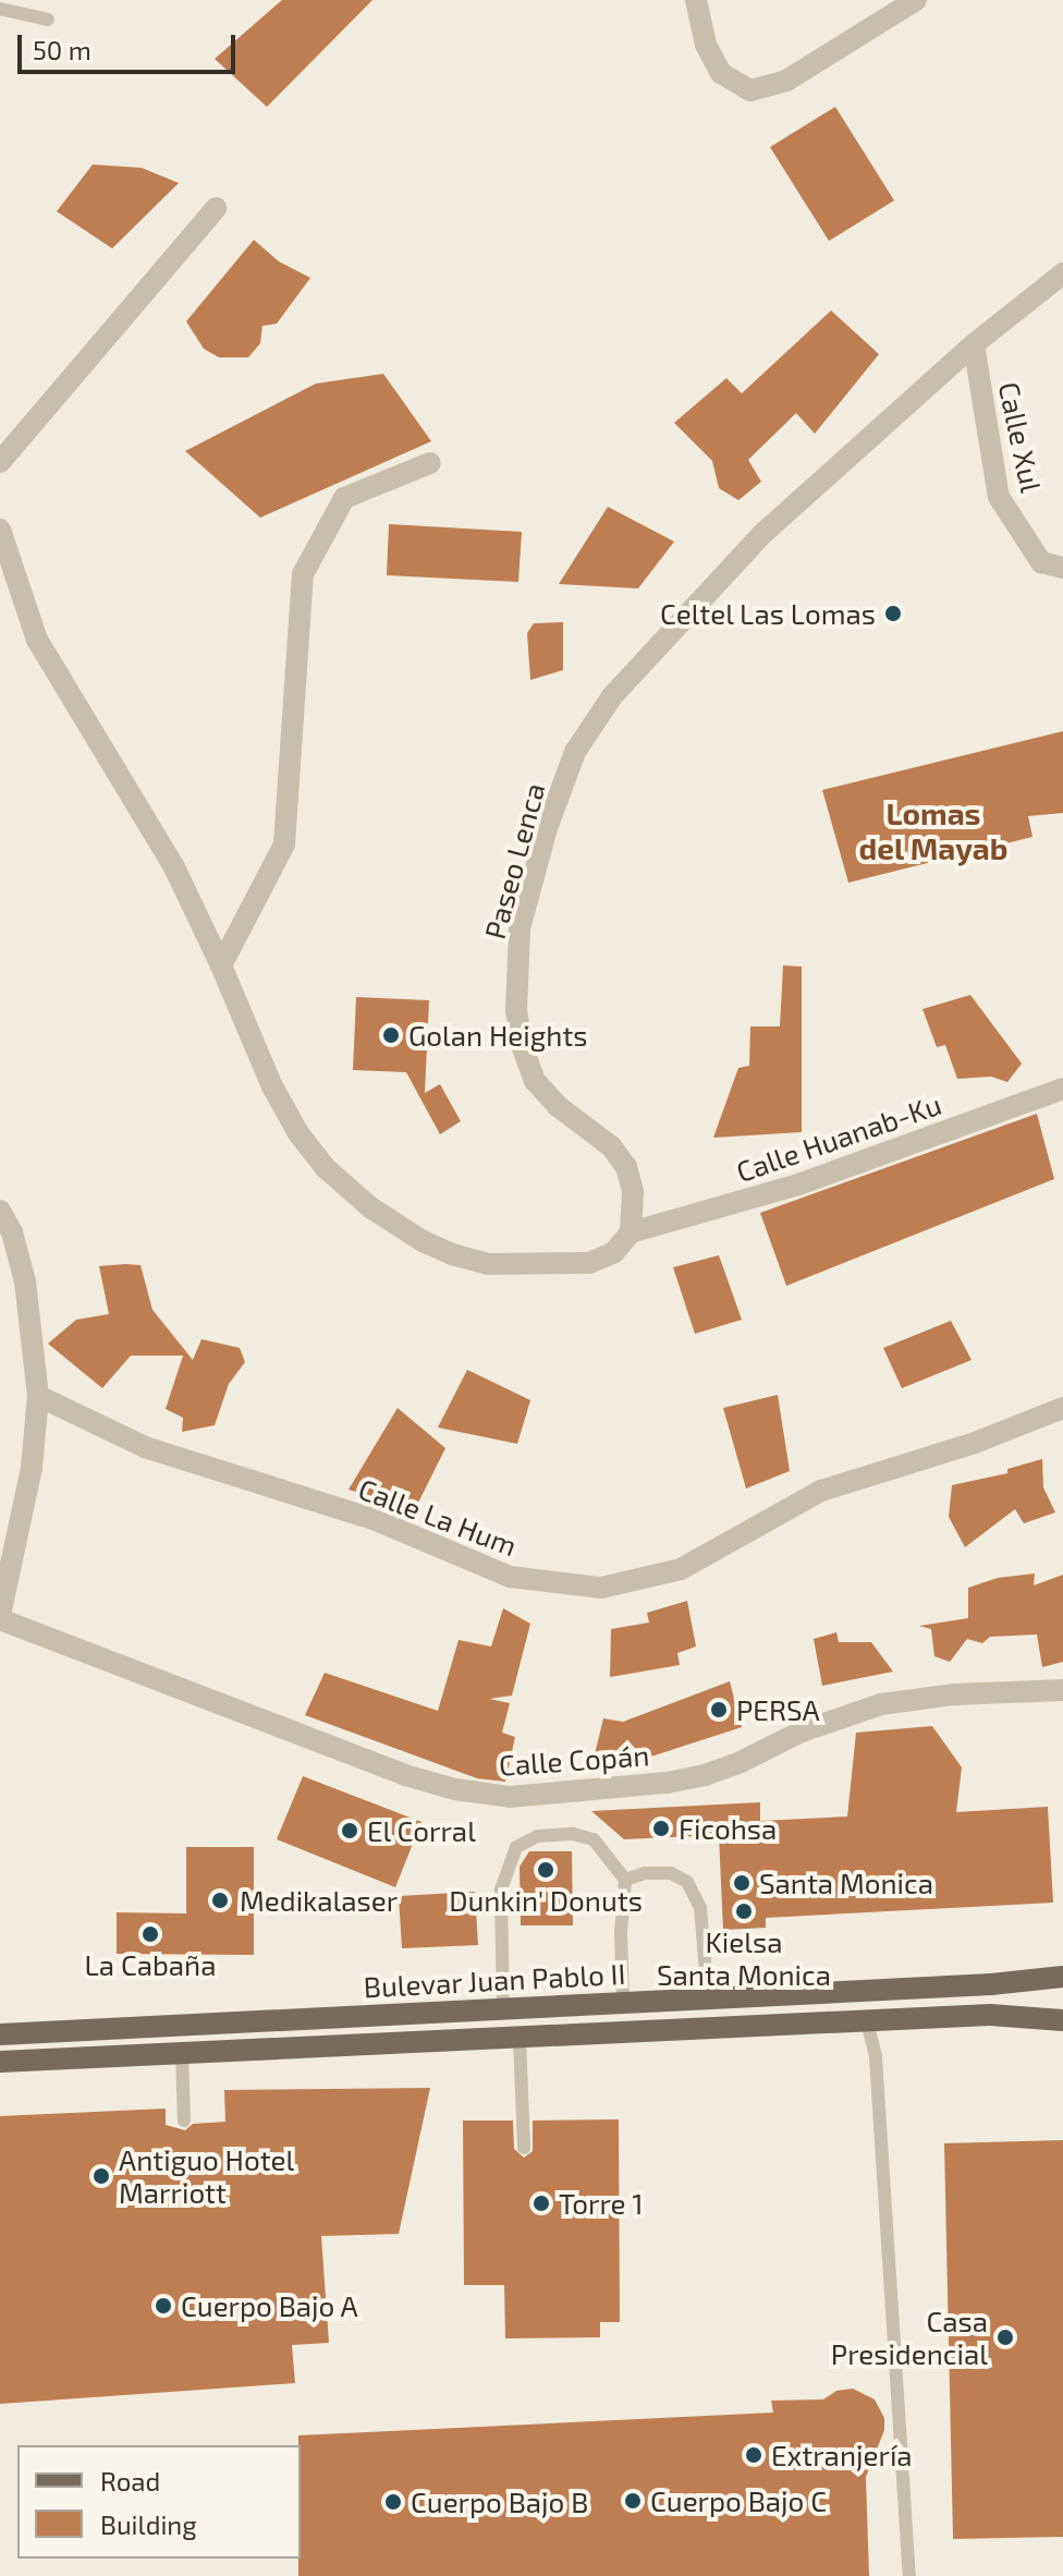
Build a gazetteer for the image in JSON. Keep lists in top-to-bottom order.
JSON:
{
  "streets": {
    "main road": ["Bulevar Juan Pablo II"],
    "street": [
      "Calle Xul",
      "Paseo Lenca",
      "Calle Huanab-Ku",
      "Calle La Hum",
      "Calle Copán"
    ]
  },
  "crossings": [
    ["Calle Xul", "Paseo Lenca"],
    ["Paseo Lenca", "Calle Huanab-Ku"]
  ],
  "districts": ["Lomas del Mayab"],
  "places": [
    "Celtel Las Lomas",
    "Golan Heights",
    "PERSA",
    "Ficohsa",
    "El Corral",
    "Dunkin' Donuts",
    "Santa Monica",
    "Medikalaser",
    "Kielsa Santa Monica",
    "La Cabaña",
    "Antiguo Hotel Marriott",
    "Torre 1",
    "Cuerpo Bajo A",
    "Casa Presidencial",
    "Extranjería",
    "Cuerpo Bajo C",
    "Cuerpo Bajo B"
  ],
  "legend": ["Road", "Building"],
  "scale_bar": "50 m"
}
